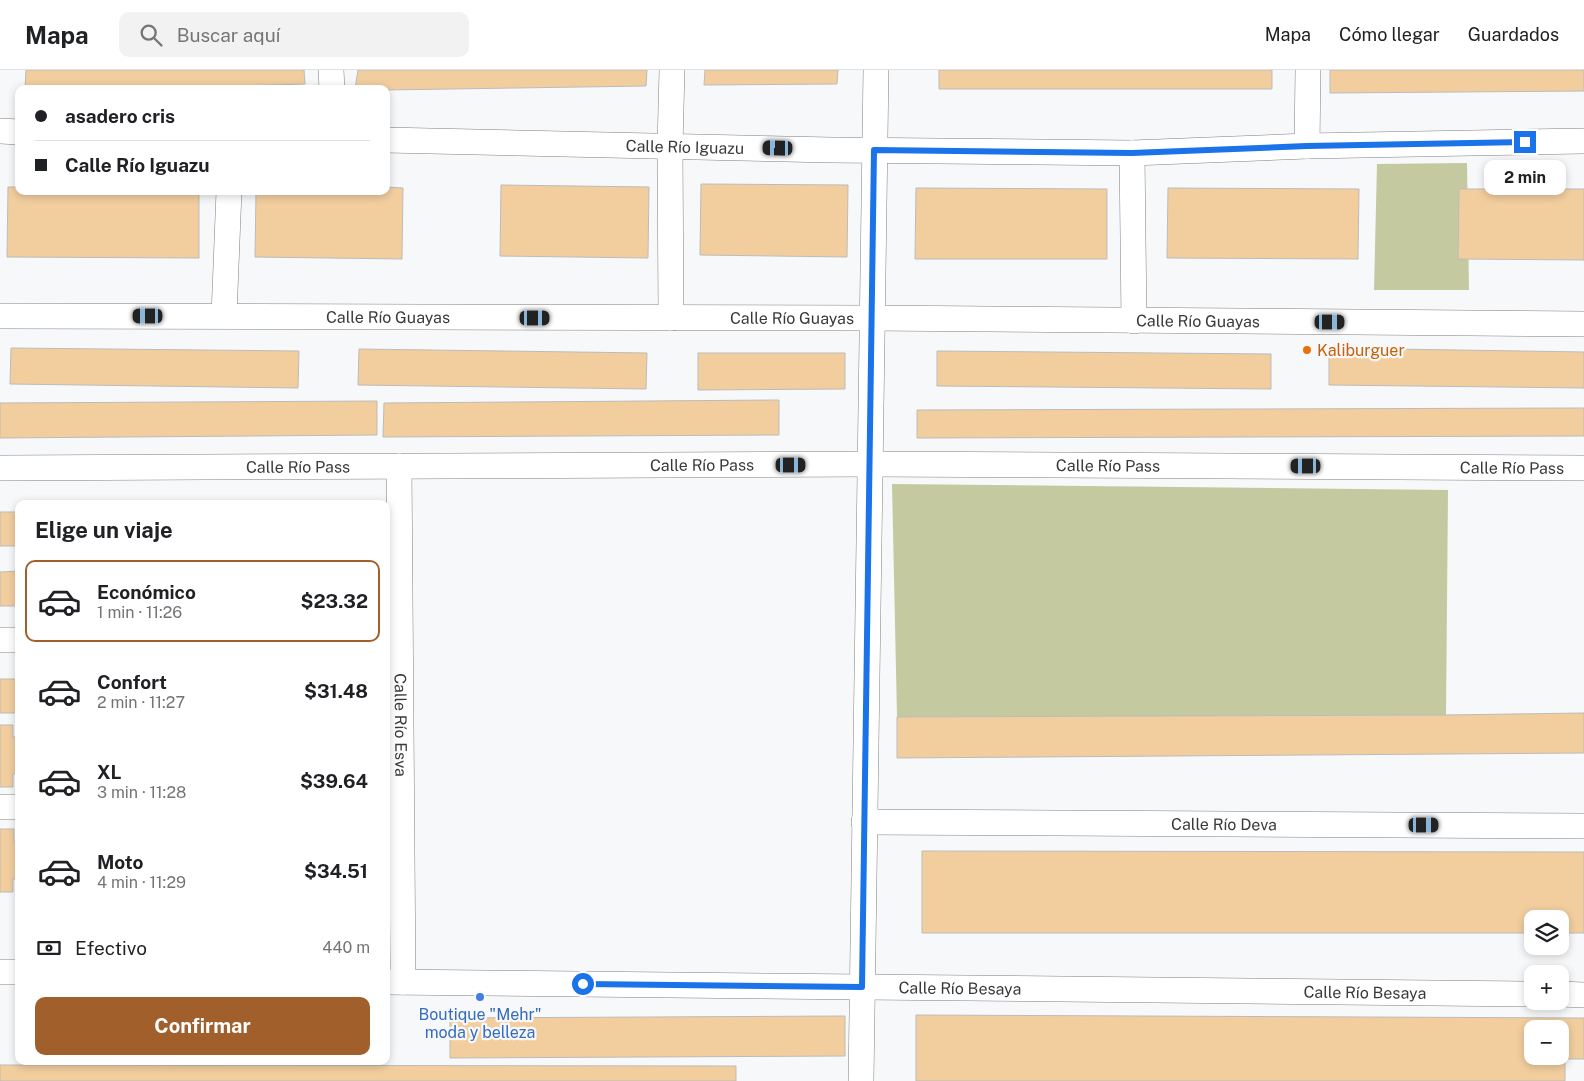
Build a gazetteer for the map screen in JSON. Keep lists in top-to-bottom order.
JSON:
{
  "streets": {
    "street": [
      "Calle Río Iguazu",
      "Calle Río Guayas",
      "Calle Río Pass",
      "Calle Río Esva",
      "Calle Río Deva",
      "Calle Río Besaya"
    ]
  },
  "crossings": [
    ["Calle Río Pass", "Calle Río Esva"],
    ["Calle Río Esva", "Calle Río Besaya"]
  ],
  "places": ["Kaliburguer", "Boutique \"Mehr\" moda y belleza"],
  "page": {
    "header": "Mapa",
    "search": "Buscar aquí",
    "nav": ["Mapa", "Cómo llegar", "Guardados"],
    "banner": ["asadero cris", "Calle Río Iguazu"],
    "bubble": "2 min",
    "heading": "Elige un viaje",
    "list": [
      {
        "name": "Económico",
        "note": "1 min · 11:26",
        "value": "$23.32"
      },
      {
        "name": "Confort",
        "note": "2 min · 11:27",
        "value": "$31.48"
      },
      {
        "name": "XL",
        "note": "3 min · 11:28",
        "value": "$39.64"
      },
      {
        "name": "Moto",
        "note": "4 min · 11:29",
        "value": "$34.51"
      }
    ],
    "map_buttons": ["+", "−"],
    "pay": ["Efectivo", "440 m"],
    "buttons": "Confirmar"
  }
}
